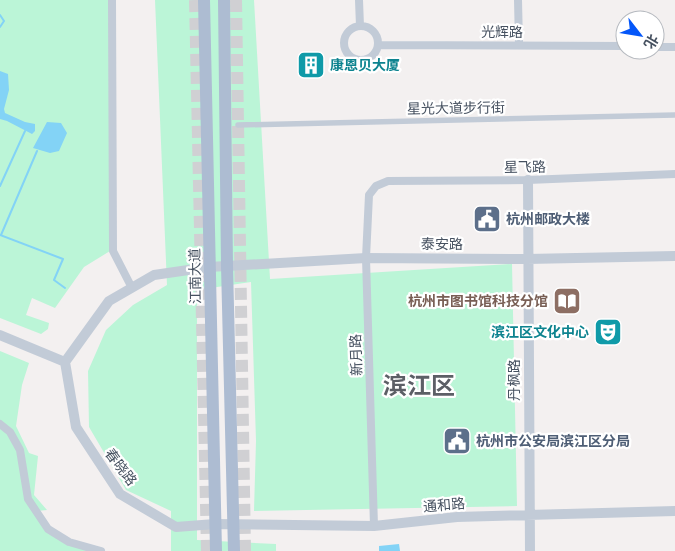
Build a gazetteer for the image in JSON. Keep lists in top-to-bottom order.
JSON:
{
  "streets": {
    "main road": ["江南大道"],
    "street": [
      "光辉路",
      "星光大道步行街",
      "星飞路",
      "泰安路",
      "新月路",
      "丹枫路",
      "春晓路",
      "通和路"
    ]
  },
  "crossings": [
    ["星飞路", "新月路"],
    ["星飞路", "丹枫路"],
    ["泰安路", "江南大道"],
    ["泰安路", "新月路"],
    ["泰安路", "丹枫路"],
    ["江南大道", "春晓路"],
    ["江南大道", "通和路"],
    ["新月路", "通和路"],
    ["丹枫路", "通和路"],
    ["春晓路", "通和路"]
  ],
  "districts": ["滨江区"],
  "places": {
    "building": ["康恩贝大厦"],
    "public building": ["杭州邮政大楼", "杭州市公安局滨江区分局"],
    "library": ["杭州市图书馆科技分馆"],
    "theatre": ["滨江区文化中心"]
  },
  "north": "bottom right"
}
